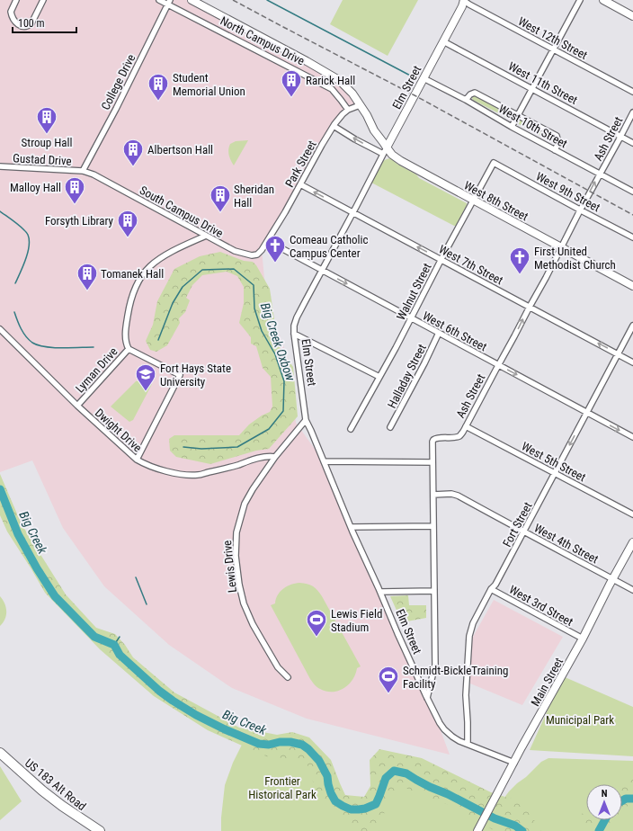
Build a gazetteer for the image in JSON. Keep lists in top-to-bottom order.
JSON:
{
  "streets": {
    "highway": ["US 183 Alt Road"],
    "main road": [
      "North Campus Drive",
      "Elm Street",
      "West 8th Street",
      "Main Street"
    ],
    "street": [
      "West 12th Street",
      "College Drive",
      "West 11th Street",
      "West 10th Street",
      "Ash Street",
      "Gustad Drive",
      "Park Street",
      "West 9th Street",
      "South Campus Drive",
      "West 7th Street",
      "Walnut Street",
      "West 6th Street",
      "Lyman Drive",
      "Halladay Street",
      "Dwight Drive",
      "West 5th Street",
      "Fort Street",
      "West 4th Street",
      "Lewis Drive",
      "West 3rd Street"
    ]
  },
  "crossings": [
    ["West 12th Street", "Elm Street"],
    ["North Campus Drive", "College Drive"],
    ["North Campus Drive", "Park Street"],
    ["North Campus Drive", "West 8th Street"],
    ["College Drive", "Gustad Drive"],
    ["College Drive", "South Campus Drive"],
    ["West 11th Street", "Elm Street"],
    ["West 11th Street", "Ash Street"],
    ["Elm Street", "West 10th Street"],
    ["Elm Street", "Ash Street"],
    ["Elm Street", "West 8th Street"],
    ["Elm Street", "West 7th Street"],
    ["Elm Street", "West 6th Street"],
    ["Elm Street", "Fort Street"],
    ["Elm Street", "Lewis Drive"],
    ["Elm Street", "Main Street"],
    ["West 10th Street", "Ash Street"],
    ["Ash Street", "West 9th Street"],
    ["Ash Street", "West 8th Street"],
    ["Ash Street", "West 7th Street"],
    ["Ash Street", "West 6th Street"],
    ["Ash Street", "West 5th Street"],
    ["Ash Street", "West 4th Street"],
    ["Gustad Drive", "South Campus Drive"],
    ["Park Street", "South Campus Drive"],
    ["Park Street", "West 7th Street"],
    ["Park Street", "West 6th Street"],
    ["West 9th Street", "Walnut Street"],
    ["West 8th Street", "Walnut Street"],
    ["South Campus Drive", "West 6th Street"],
    ["South Campus Drive", "Lyman Drive"],
    ["West 7th Street", "Walnut Street"],
    ["West 7th Street", "Fort Street"],
    ["Walnut Street", "West 6th Street"],
    ["West 6th Street", "Halladay Street"],
    ["West 6th Street", "Fort Street"],
    ["Lyman Drive", "Dwight Drive"],
    ["Dwight Drive", "Lewis Drive"],
    ["West 5th Street", "Fort Street"],
    ["Fort Street", "West 4th Street"],
    ["Fort Street", "West 3rd Street"],
    ["West 4th Street", "Main Street"],
    ["West 3rd Street", "Main Street"]
  ],
  "one_way": ["West 7th Street", "West 6th Street"],
  "water": ["Big Creek Oxbow", "Big Creek"],
  "parks": ["Municipal Park", "Frontier Historical Park"],
  "places": {
    "building": [
      "Rarick Hall",
      "Student Memorial Union",
      "Stroup Hall",
      "Albertson Hall",
      "Malloy Hall",
      "Sheridan Hall",
      "Forsyth Library",
      "Tomanek Hall"
    ],
    "church": ["Comeau Catholic Campus Center", "First United Methodist Church"],
    "school or university": ["Fort Hays State University"],
    "sports": ["Lewis Field Stadium", "Schmidt-BickleTraining Facility"]
  },
  "scale_bar": "100 m",
  "north": "top"
}
